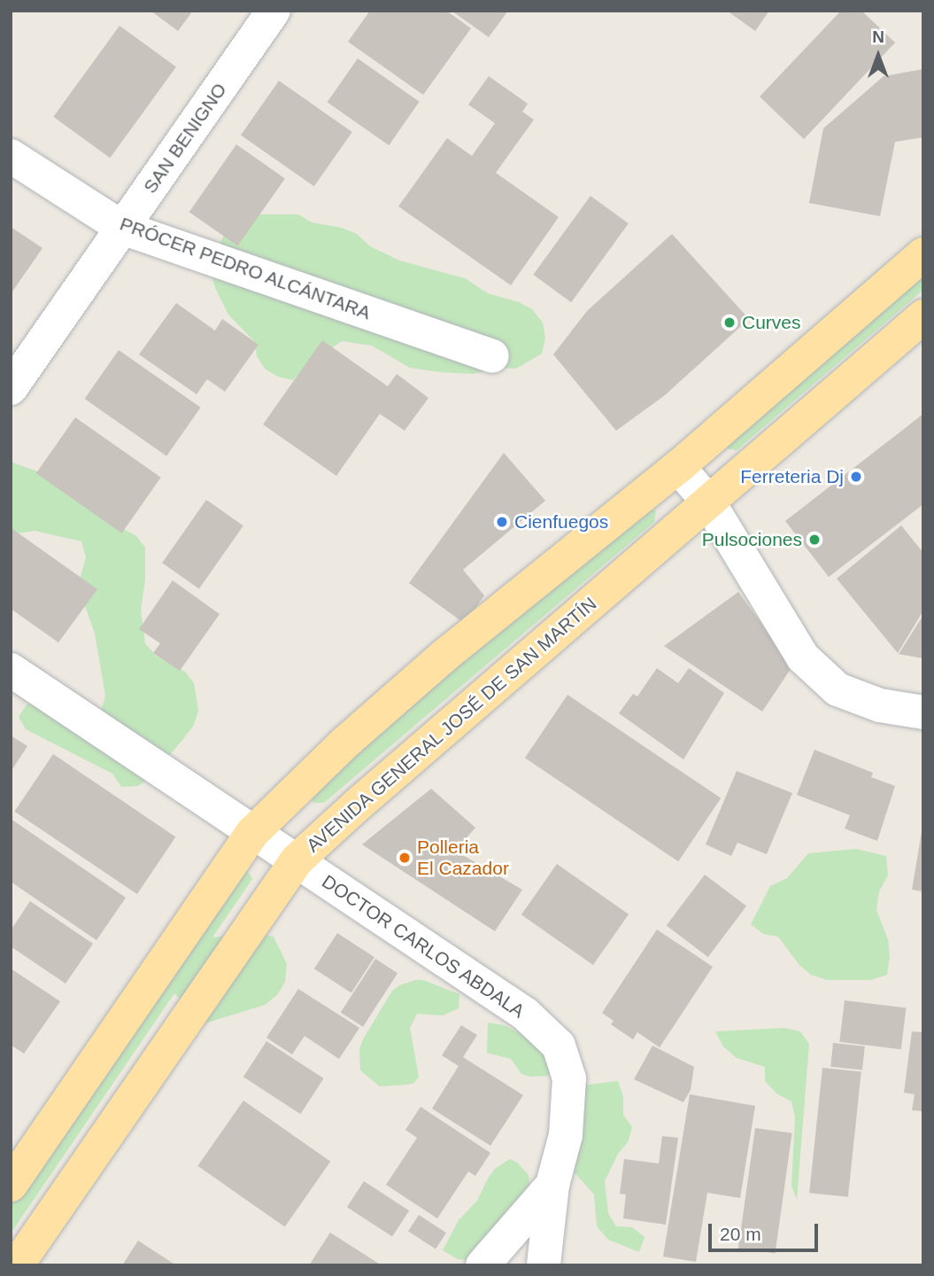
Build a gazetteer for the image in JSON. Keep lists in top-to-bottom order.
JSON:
{
  "streets": {
    "main road": ["AVENIDA GENERAL JOSÉ DE SAN MARTÍN"],
    "street": ["SAN BENIGNO", "PRÓCER PEDRO ALCÁNTARA", "DOCTOR CARLOS ABDALA"]
  },
  "crossings": [
    ["SAN BENIGNO", "PRÓCER PEDRO ALCÁNTARA"],
    ["AVENIDA GENERAL JOSÉ DE SAN MARTÍN", "DOCTOR CARLOS ABDALA"]
  ],
  "places": [
    "Curves",
    "Ferreteria Dj",
    "Cienfuegos",
    "Pulsociones",
    "Polleria El Cazador"
  ],
  "scale_bar": "20 m",
  "north": "top"
}
